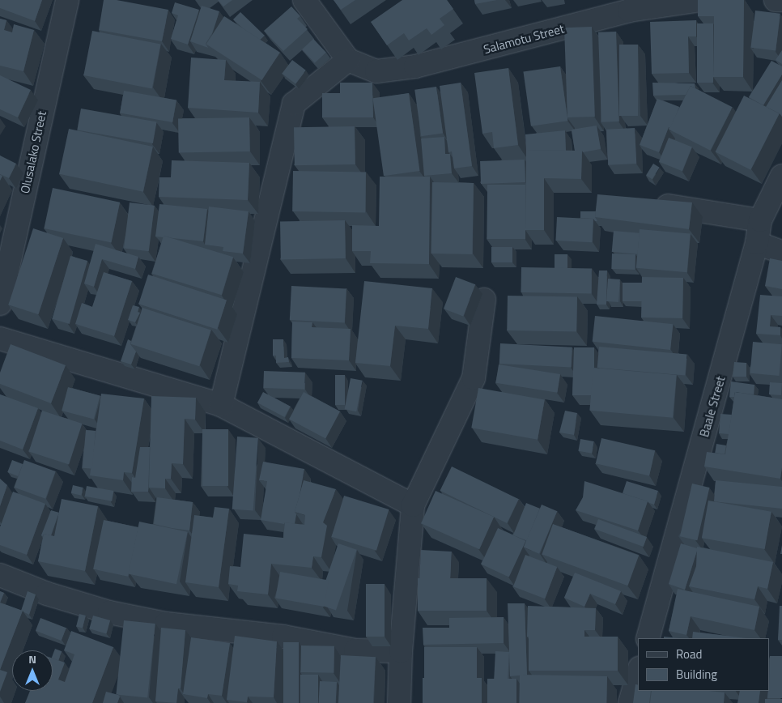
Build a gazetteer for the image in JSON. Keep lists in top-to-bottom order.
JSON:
{
  "streets": {
    "street": ["Salamotu Street", "Olusalako Street", "Baale Street"]
  },
  "legend": ["Road", "Building"],
  "north": "top"
}
